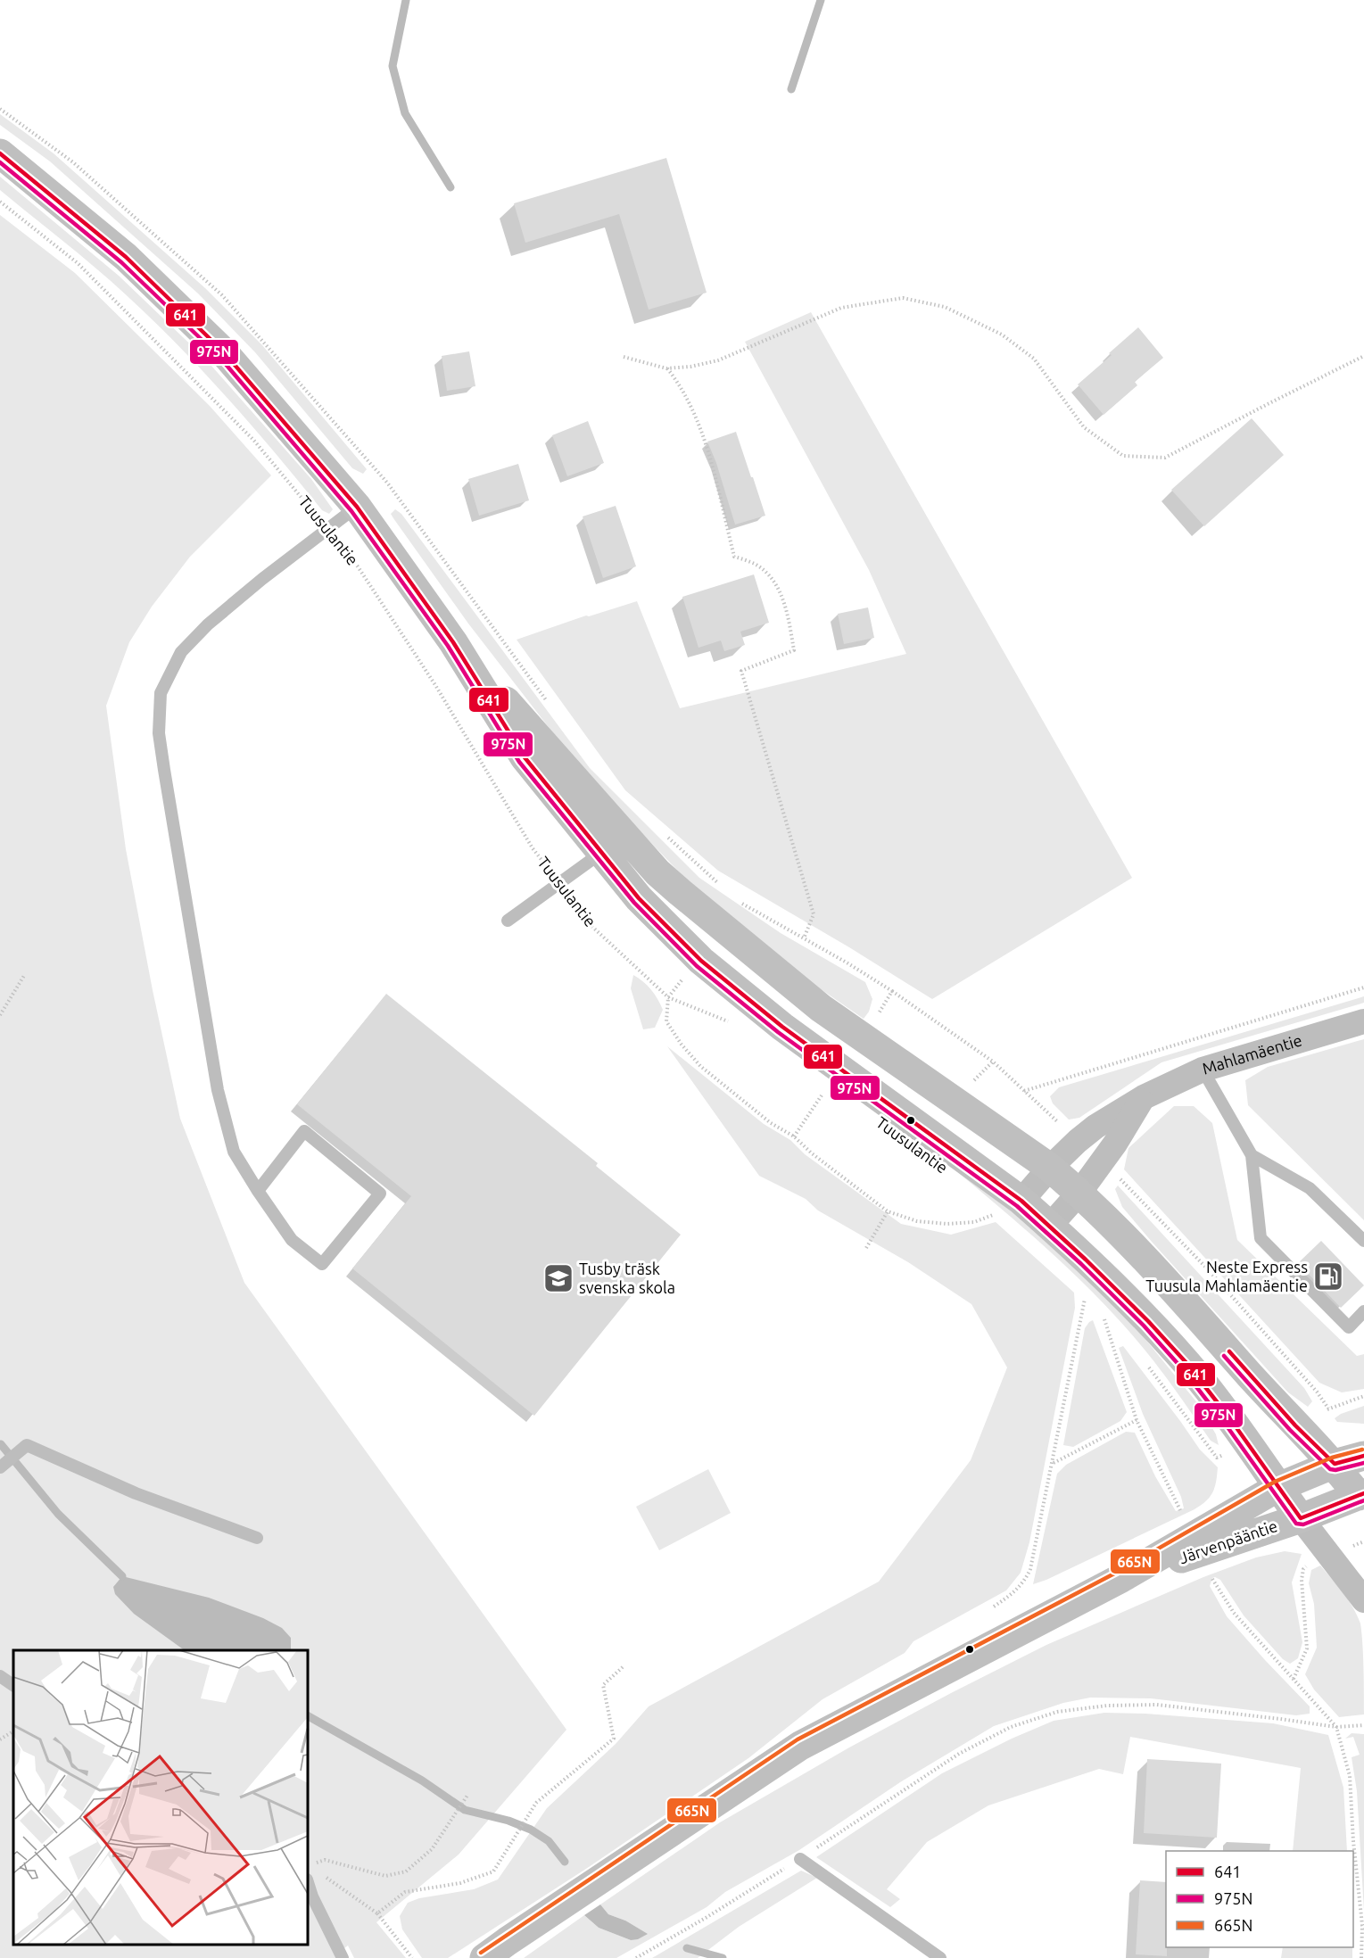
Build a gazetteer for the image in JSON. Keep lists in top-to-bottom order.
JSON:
{
  "streets": {
    "main road": ["Tuusulantie", "Järvenpääntie"],
    "street": ["Mahlamäentie"]
  },
  "crossings": [
    ["Tuusulantie", "Mahlamäentie"],
    ["Tuusulantie", "Järvenpääntie"]
  ],
  "places": {
    "fuel station": ["Neste Express Tuusula Mahlamäentie"],
    "school or university": ["Tusby träsk svenska skola"]
  },
  "lines": ["transit line 641", "transit line 975N", "transit line 665N"],
  "legend": ["641", "975N", "665N"]
}
